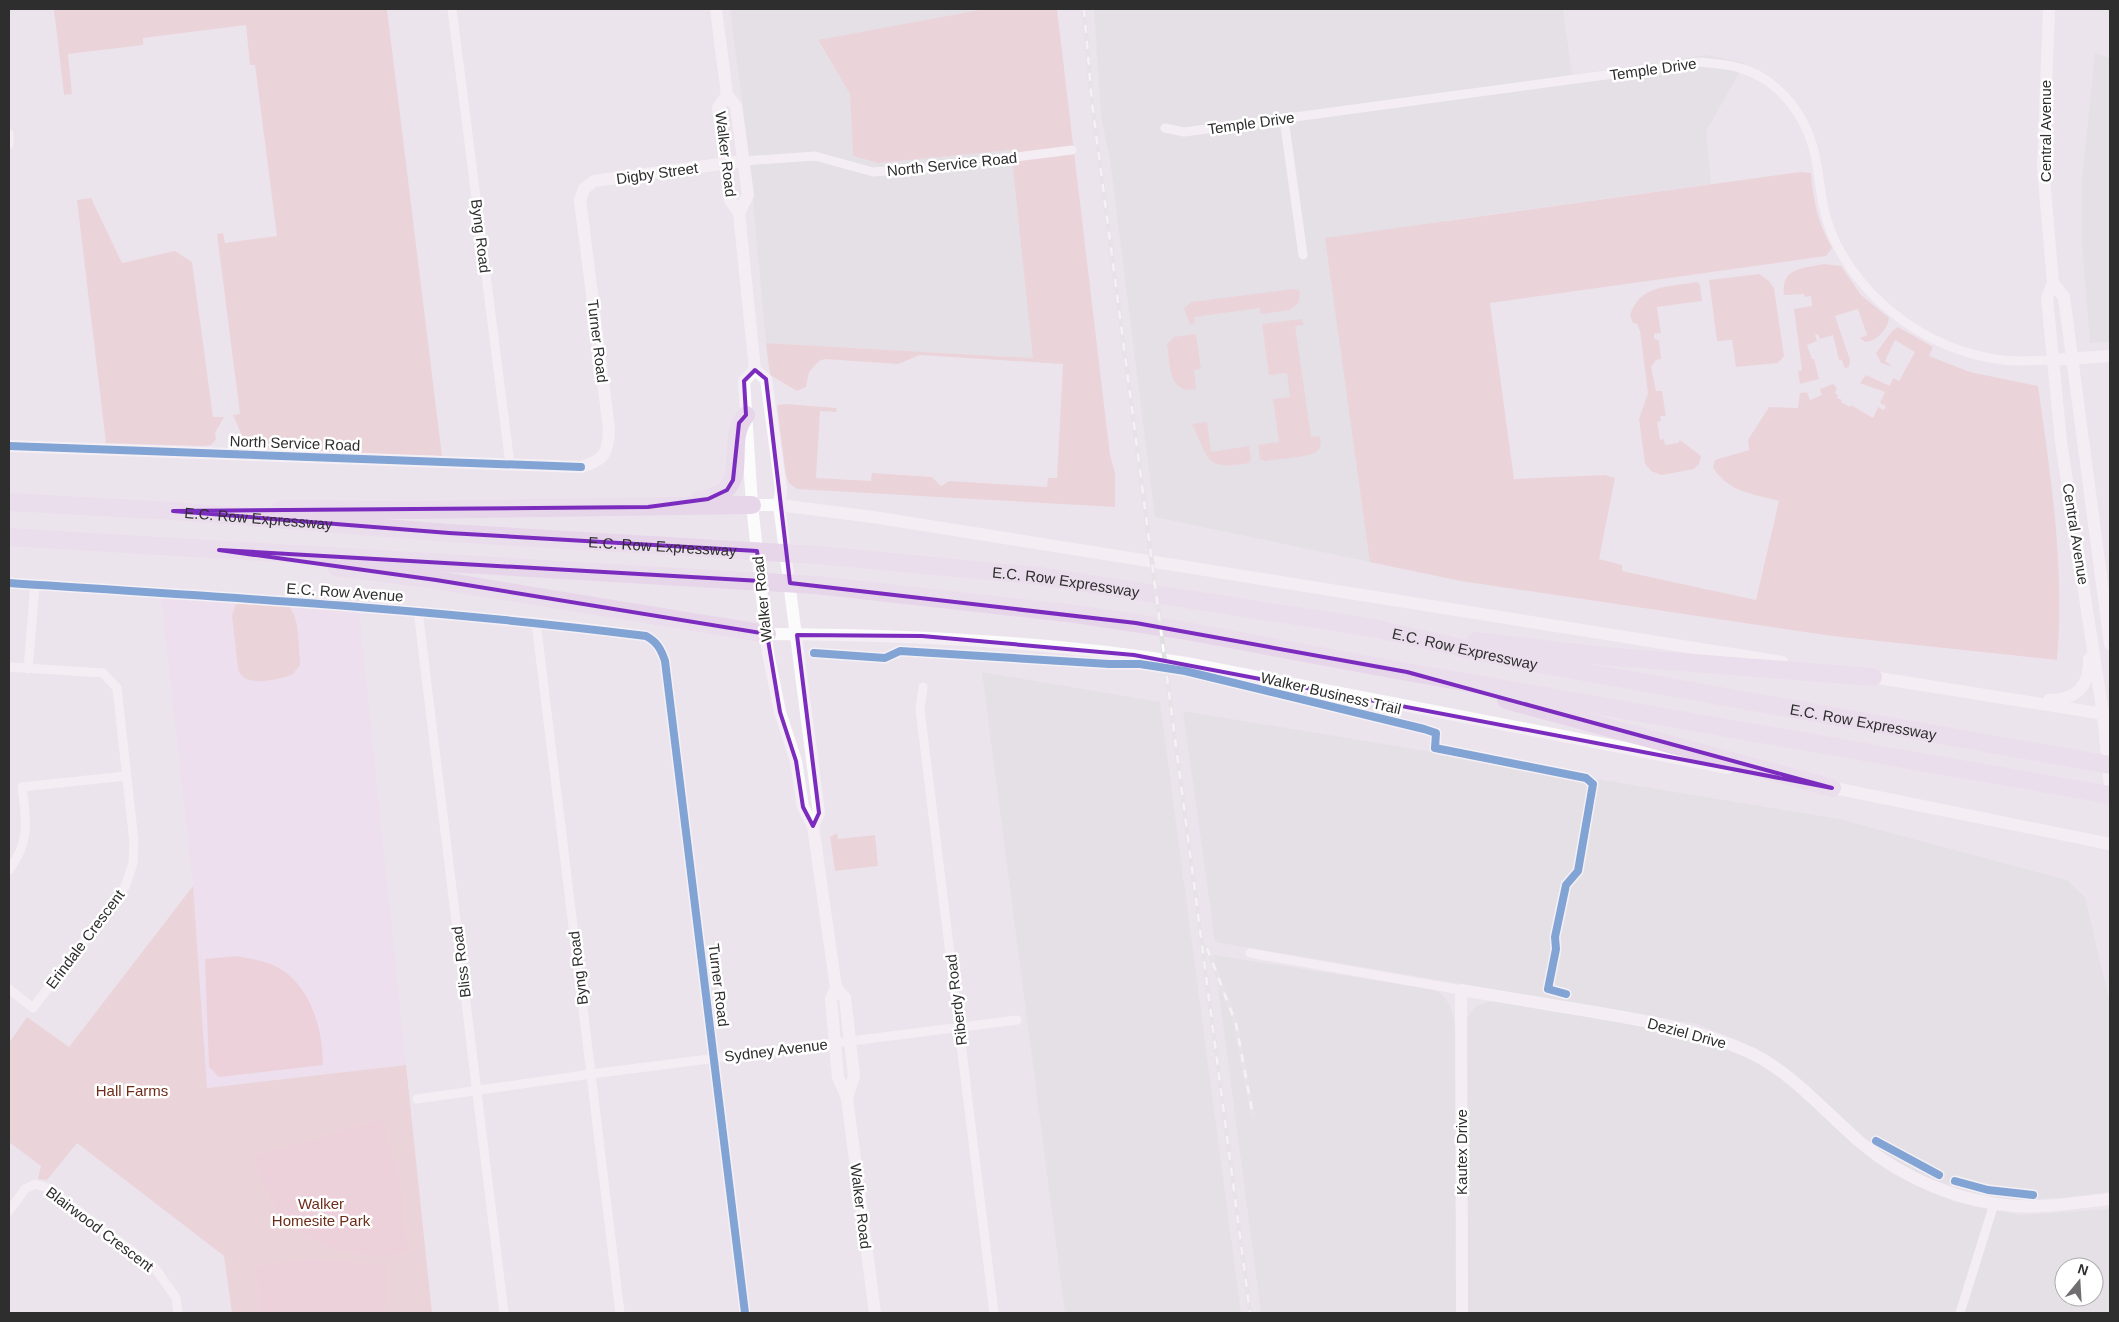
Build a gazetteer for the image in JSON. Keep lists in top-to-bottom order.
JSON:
{
  "streets": {
    "highway": ["E.C. Row Expressway"],
    "main road": [
      "Temple Drive",
      "Central Avenue",
      "Walker Road",
      "North Service Road",
      "Digby Street",
      "Turner Road",
      "Deziel Drive",
      "Kautex Drive"
    ],
    "street": [
      "Byng Road",
      "E.C. Row Avenue",
      "Erindale Crescent",
      "Bliss Road",
      "Riberdy Road",
      "Sydney Avenue",
      "Blairwood Crescent"
    ],
    "cycle path": ["Walker Business Trail"]
  },
  "crossings": [
    ["Temple Drive", "Central Avenue"],
    ["Walker Road", "North Service Road"],
    ["Walker Road", "Digby Street"],
    ["Walker Road", "Sydney Avenue"],
    ["North Service Road", "Digby Street"],
    ["North Service Road", "Byng Road"],
    ["North Service Road", "Turner Road"],
    ["Digby Street", "Turner Road"],
    ["Byng Road", "E.C. Row Avenue"],
    ["Byng Road", "Sydney Avenue"],
    ["Turner Road", "E.C. Row Avenue"],
    ["Turner Road", "Sydney Avenue"],
    ["E.C. Row Avenue", "Bliss Road"],
    ["Bliss Road", "Sydney Avenue"],
    ["Riberdy Road", "Sydney Avenue"],
    ["Deziel Drive", "Kautex Drive"]
  ],
  "parks": ["Hall Farms", "Walker Homesite Park"],
  "north": "top"
}
